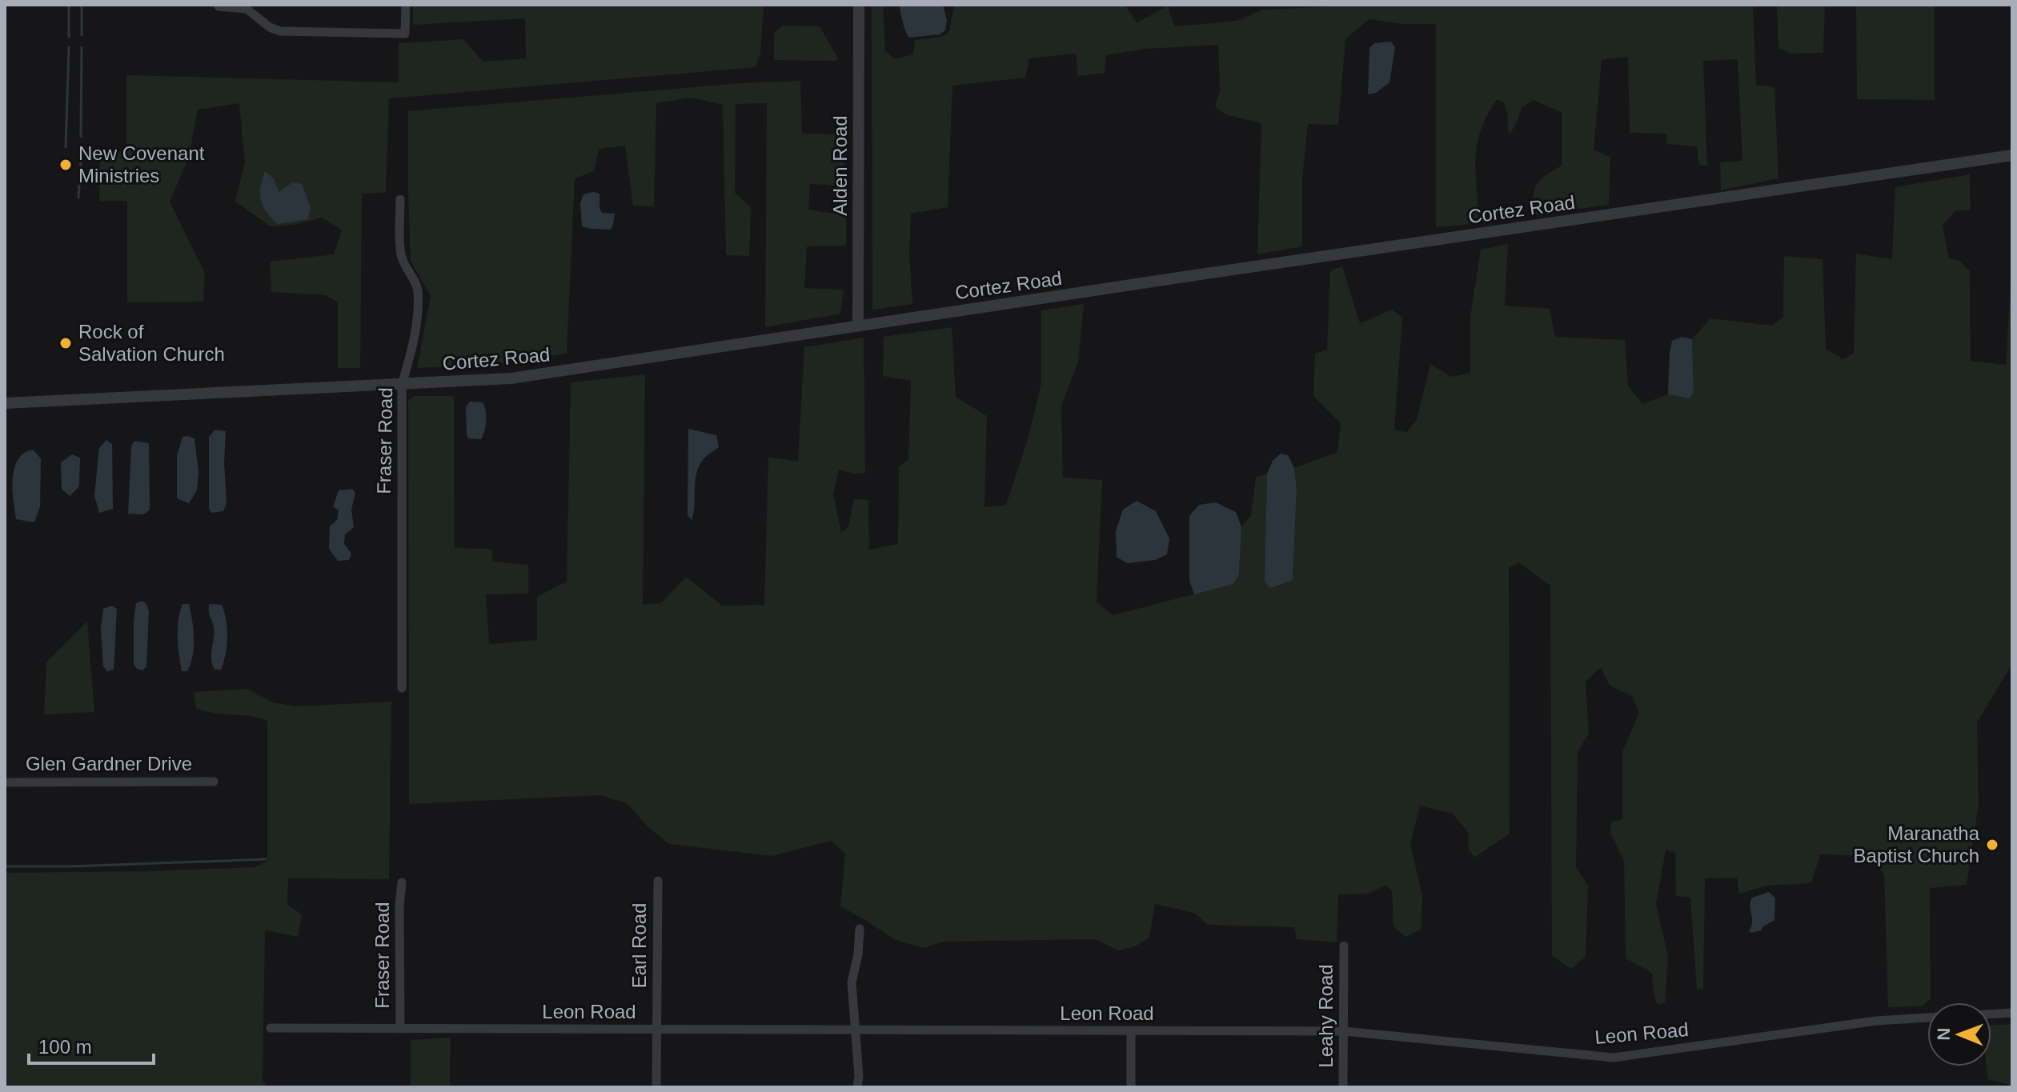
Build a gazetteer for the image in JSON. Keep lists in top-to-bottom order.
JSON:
{
  "streets": {
    "street": [
      "Alden Road",
      "Cortez Road",
      "Fraser Road",
      "Glen Gardner Drive",
      "Earl Road",
      "Leon Road",
      "Leahy Road"
    ]
  },
  "crossings": [
    ["Alden Road", "Cortez Road"],
    ["Cortez Road", "Fraser Road"],
    ["Fraser Road", "Leon Road"],
    ["Earl Road", "Leon Road"],
    ["Leon Road", "Leahy Road"]
  ],
  "places": ["New Covenant Ministries", "Rock of Salvation Church", "Maranatha Baptist Church"],
  "scale_bar": "100 m",
  "north": "left"
}
